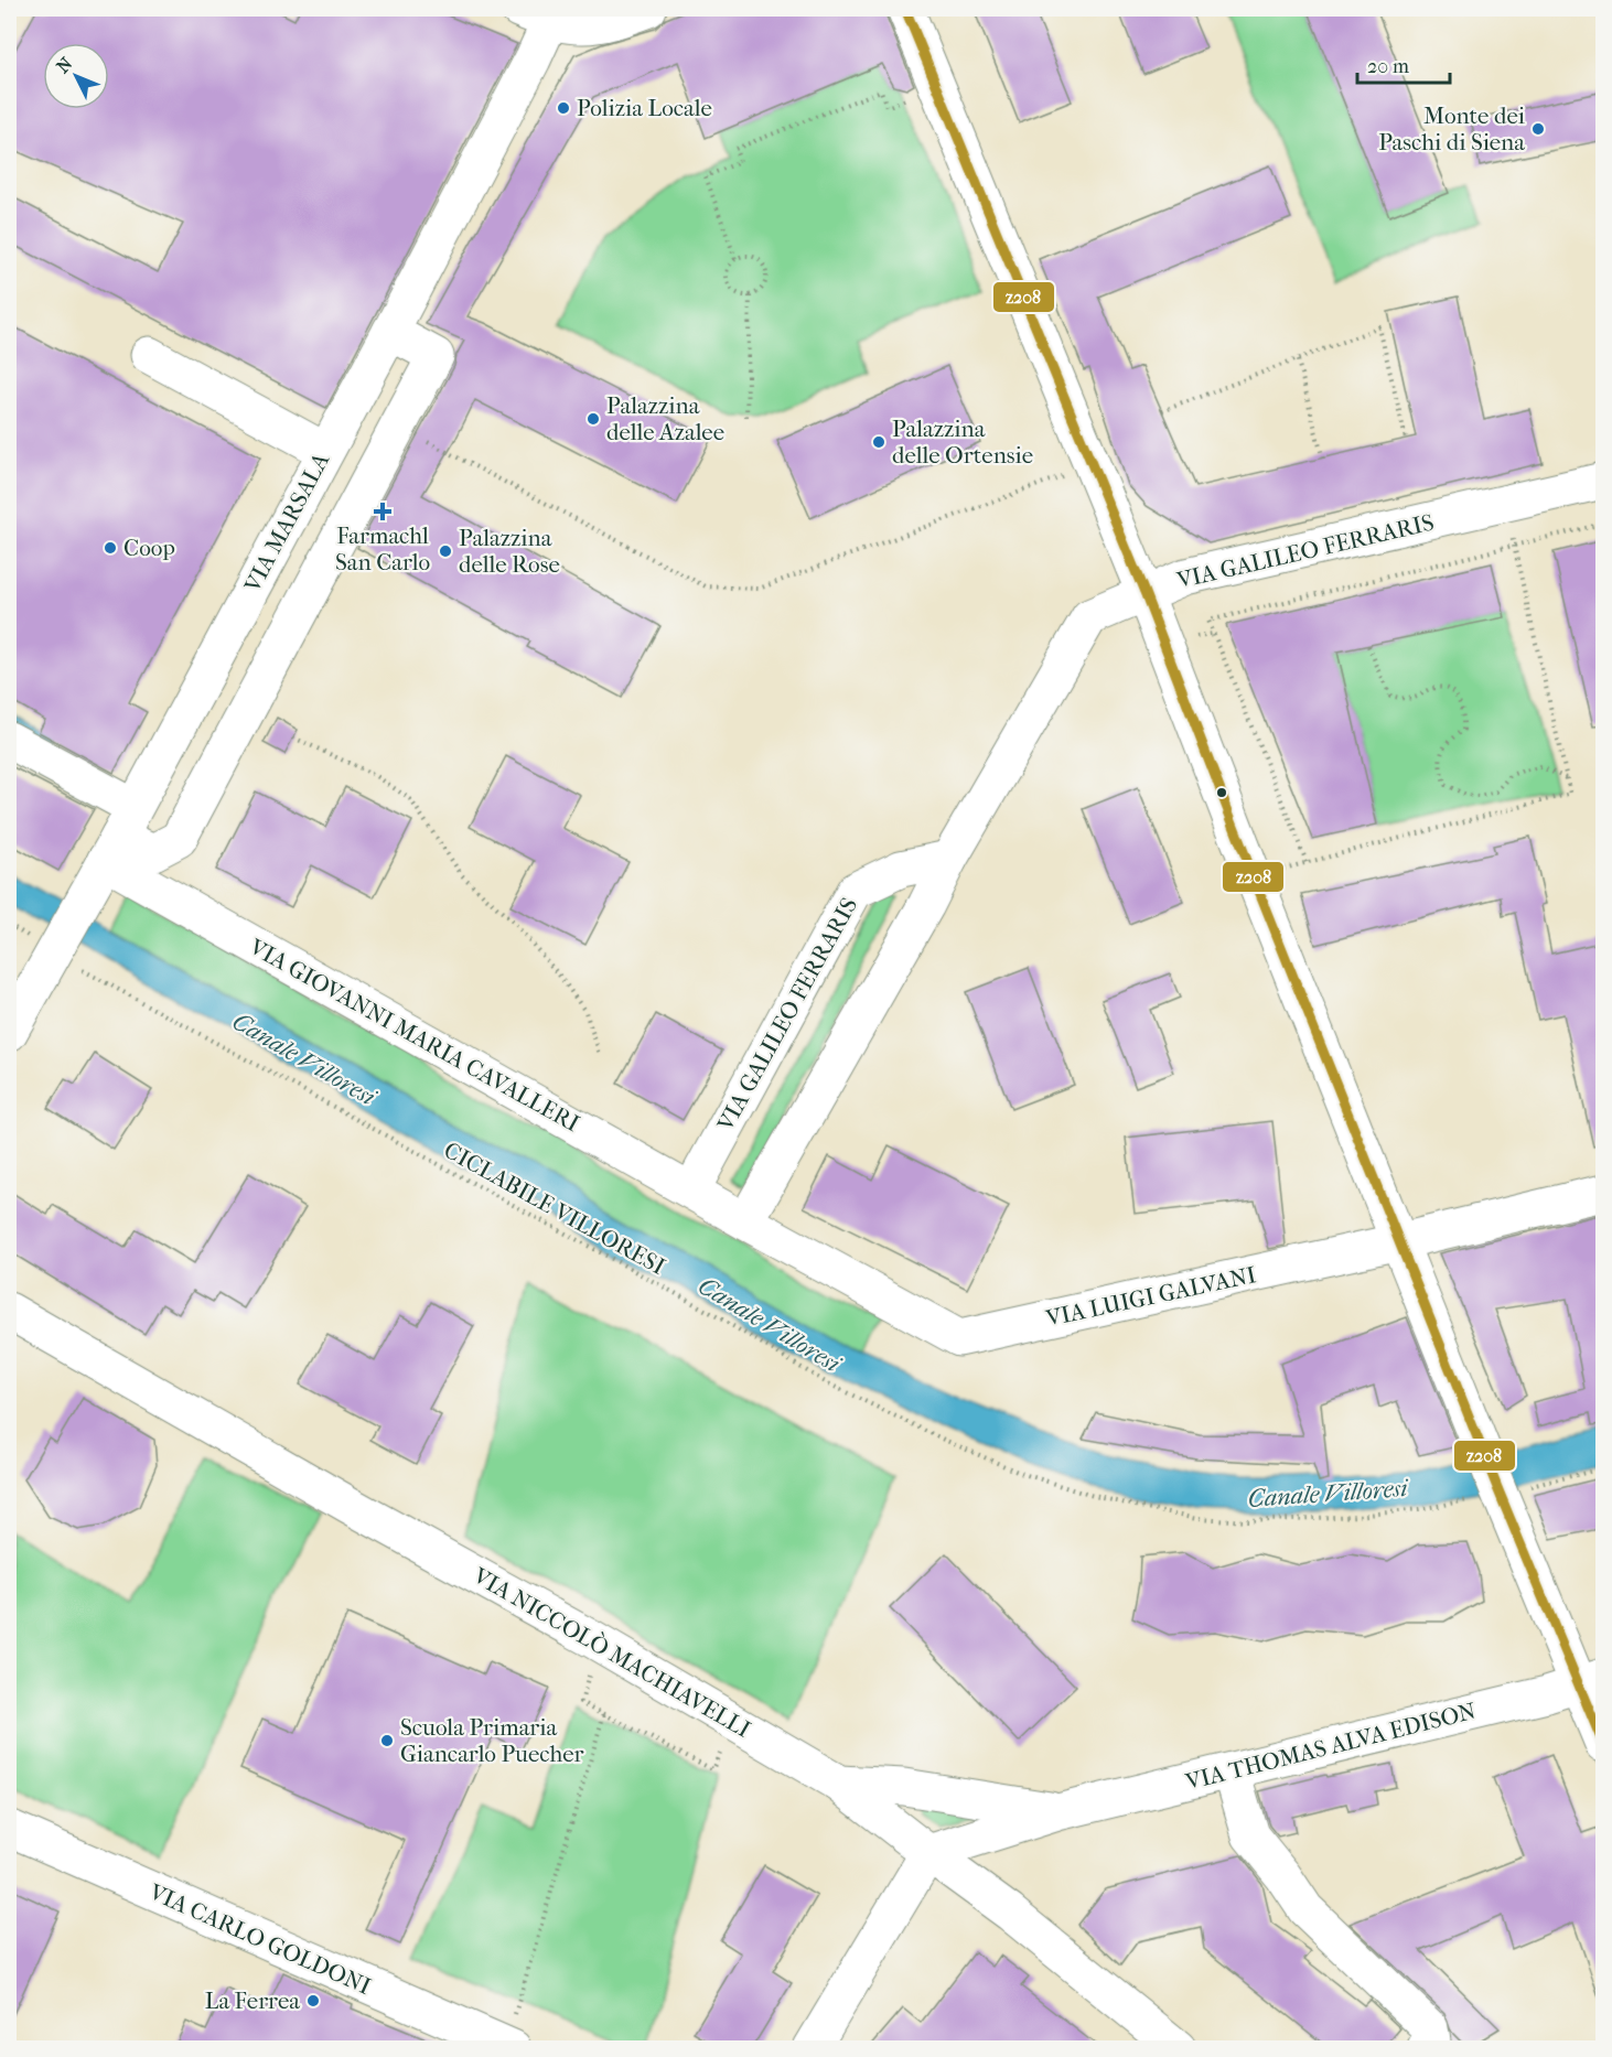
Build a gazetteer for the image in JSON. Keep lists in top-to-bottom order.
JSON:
{
  "streets": {
    "street": [
      "VIA MARSALA",
      "VIA GALILEO FERRARIS",
      "VIA GIOVANNI MARIA CAVALLERI",
      "VIA LUIGI GALVANI",
      "VIA NICCOLÒ MACHIAVELLI",
      "VIA THOMAS ALVA EDISON",
      "VIA CARLO GOLDONI"
    ],
    "path": ["CICLABILE VILLORESI"]
  },
  "crossings": [
    ["VIA MARSALA", "VIA GIOVANNI MARIA CAVALLERI"],
    ["VIA MARSALA", "CICLABILE VILLORESI"],
    ["VIA GALILEO FERRARIS", "VIA GIOVANNI MARIA CAVALLERI"],
    ["VIA GALILEO FERRARIS", "VIA LUIGI GALVANI"],
    ["VIA GIOVANNI MARIA CAVALLERI", "VIA LUIGI GALVANI"],
    ["VIA NICCOLÒ MACHIAVELLI", "VIA THOMAS ALVA EDISON"]
  ],
  "water": ["Canale Villoresi"],
  "places": {
    "other": [
      "Polizia Locale",
      "Monte dei Paschi di Siena",
      "Palazzina delle Azalee",
      "Palazzina delle Ortensie",
      "Coop",
      "Palazzina delle Rose",
      "Scuola Primaria Giancarlo Puecher",
      "La Ferrea"
    ],
    "health": ["Farmachl San Carlo"]
  },
  "lines": ["transit line z208"],
  "scale_bar": "20 m",
  "north": "top left"
}
